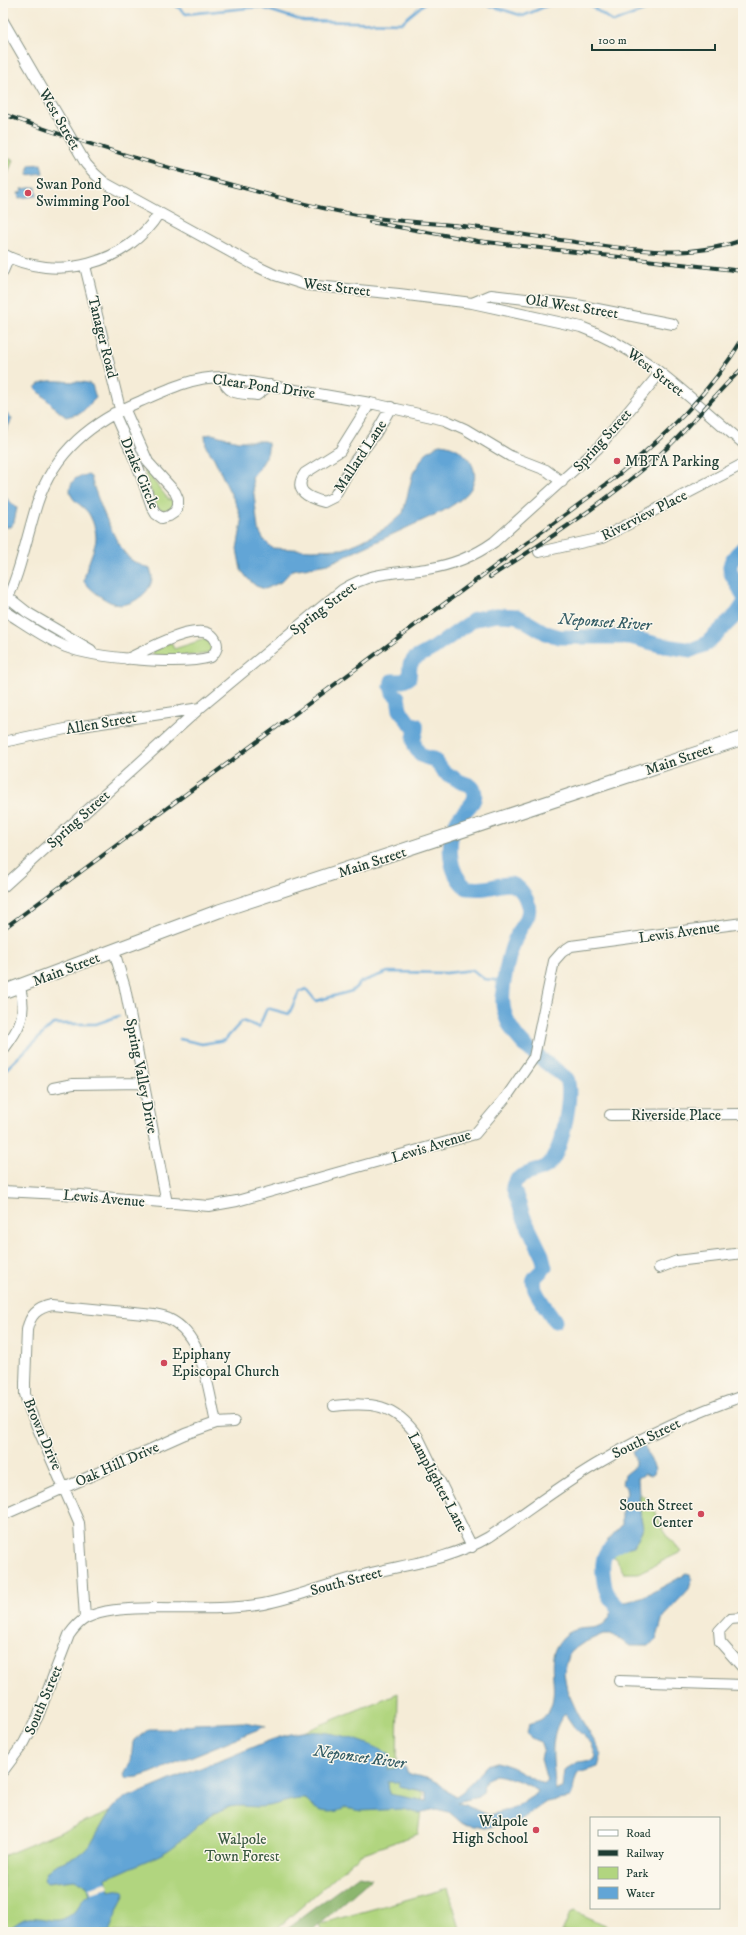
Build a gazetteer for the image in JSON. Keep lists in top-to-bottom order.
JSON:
{
  "streets": {
    "main road": ["Main Street"],
    "street": [
      "West Street",
      "Old West Street",
      "Tanager Road",
      "Clear Pond Drive",
      "Spring Street",
      "Mallard Lane",
      "Drake Circle",
      "Riverview Place",
      "Allen Street",
      "Lewis Avenue",
      "Spring Valley Drive",
      "Riverside Place",
      "Brown Drive",
      "South Street",
      "Oak Hill Drive",
      "Lamplighter Lane"
    ]
  },
  "crossings": [
    ["West Street", "Old West Street"],
    ["West Street", "Spring Street"],
    ["Tanager Road", "Clear Pond Drive"],
    ["Tanager Road", "Drake Circle"],
    ["Clear Pond Drive", "Spring Street"],
    ["Clear Pond Drive", "Mallard Lane"],
    ["Clear Pond Drive", "Drake Circle"],
    ["Spring Street", "Allen Street"],
    ["Main Street", "Spring Valley Drive"],
    ["Lewis Avenue", "Spring Valley Drive"],
    ["Brown Drive", "South Street"],
    ["Brown Drive", "Oak Hill Drive"],
    ["South Street", "Lamplighter Lane"]
  ],
  "water": ["Neponset River"],
  "parks": ["Walpole Town Forest"],
  "places": [
    "Swan Pond Swimming Pool",
    "MBTA Parking",
    "Epiphany Episcopal Church",
    "South Street Center",
    "Walpole High School"
  ],
  "legend": [
    "Road",
    "Railway",
    "Park",
    "Water"
  ],
  "scale_bar": "100 m"
}
